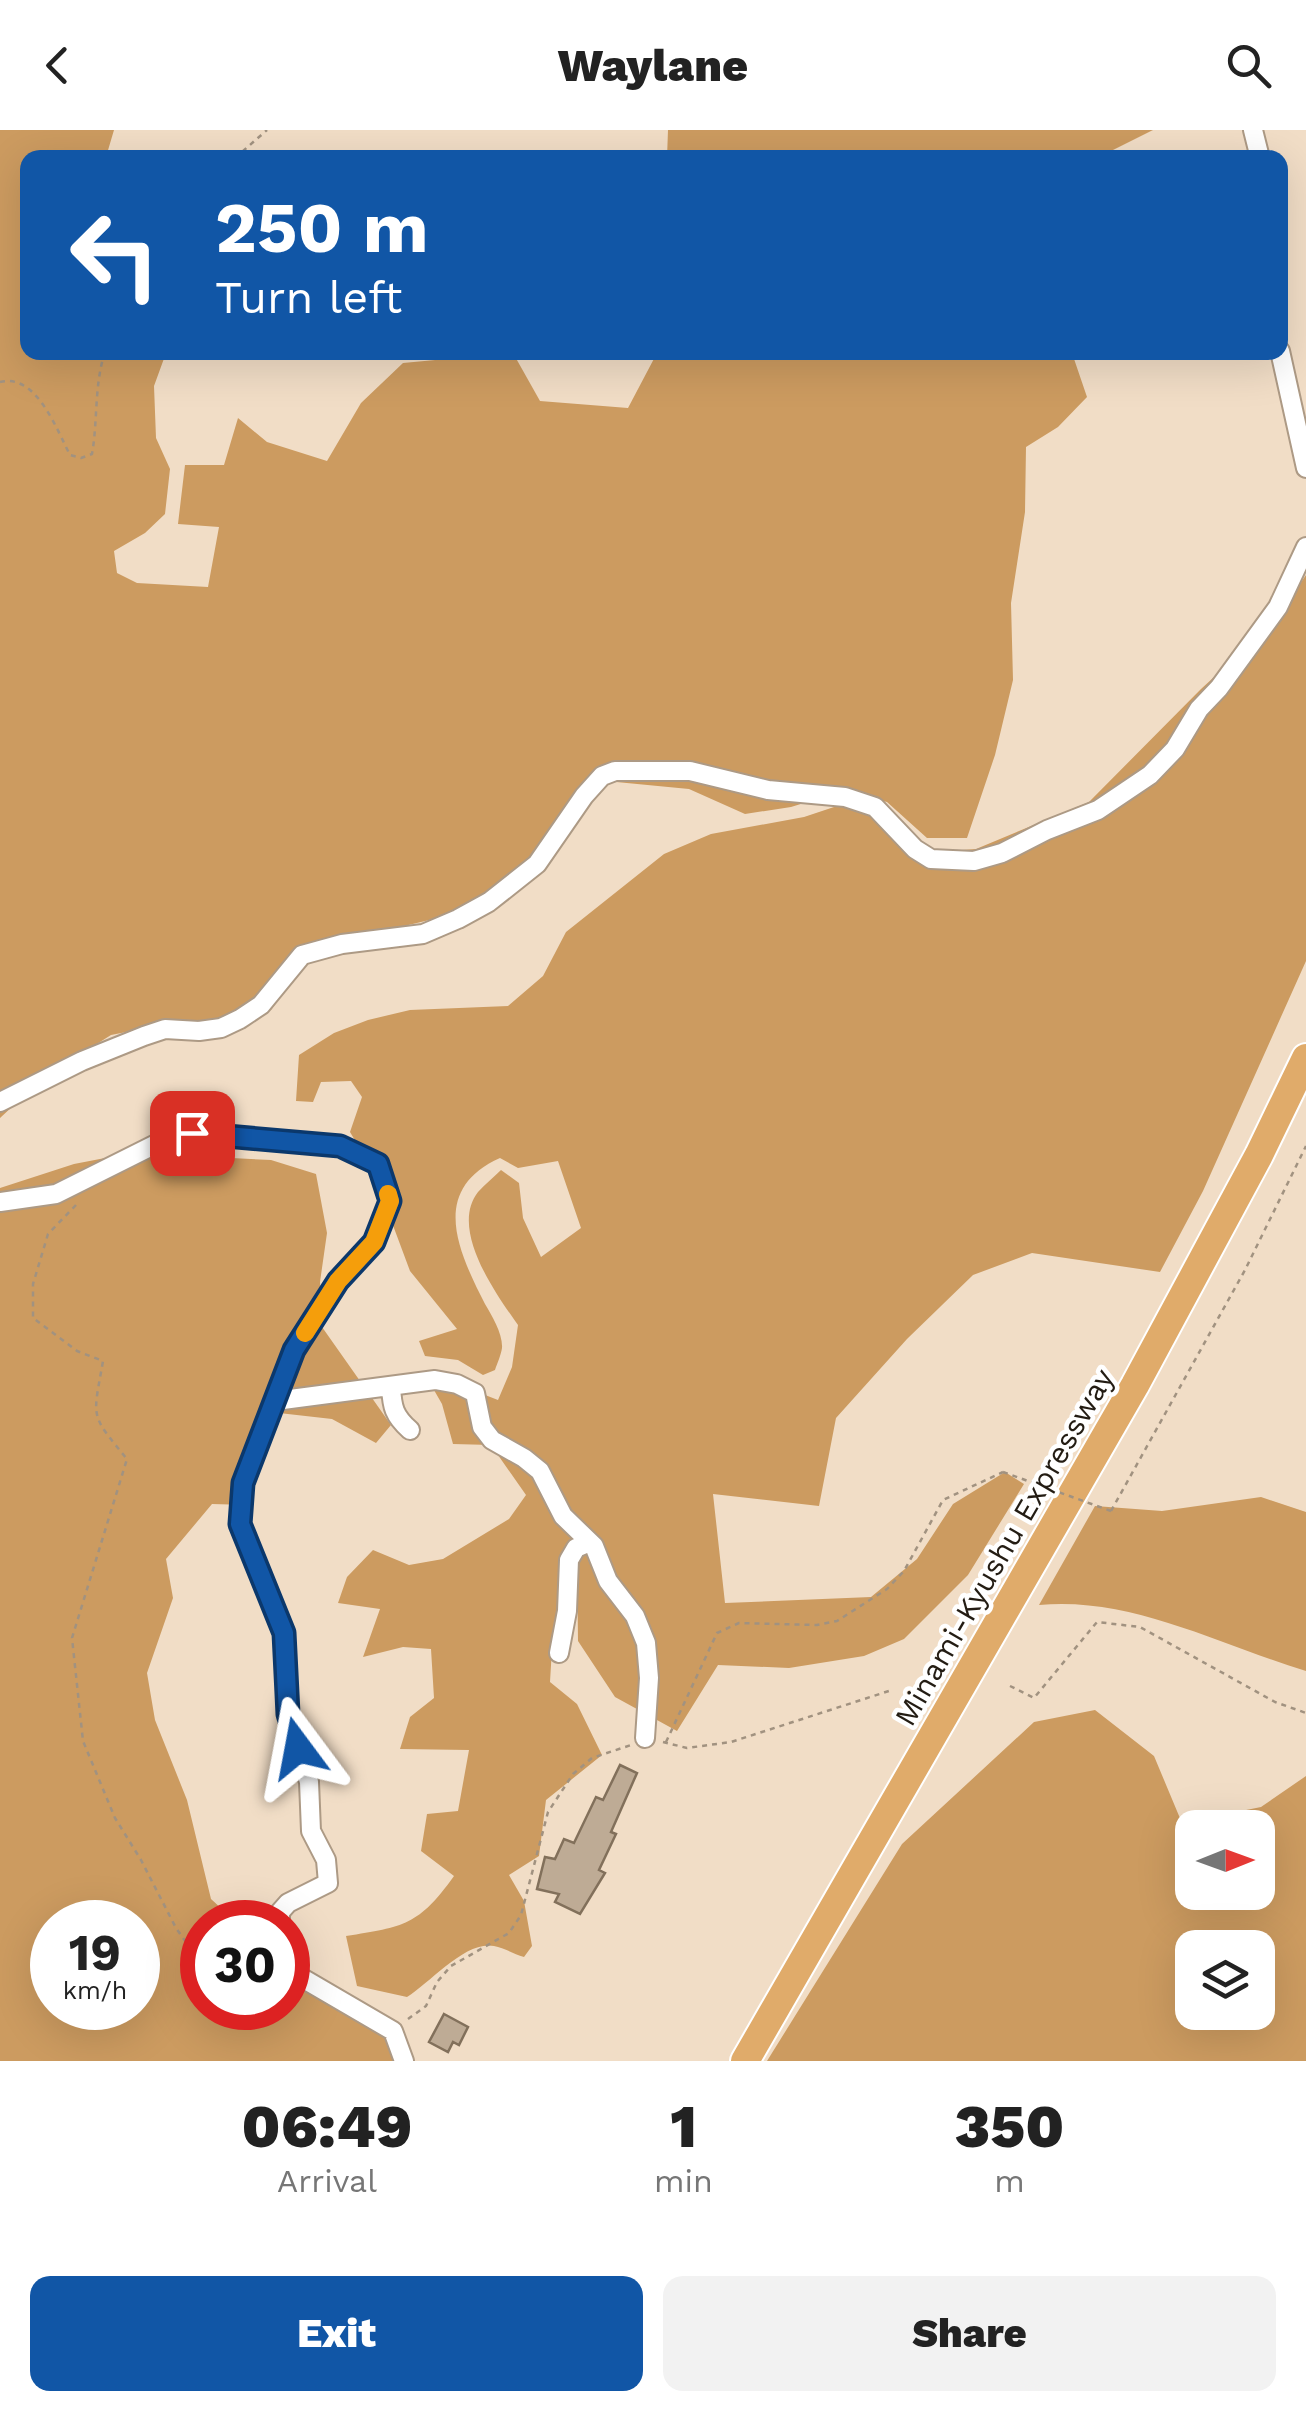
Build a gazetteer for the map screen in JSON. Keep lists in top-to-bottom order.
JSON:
{
  "streets": {
    "highway": ["Minami-Kyushu Expressway"]
  },
  "north": "right",
  "page": {
    "header": "Waylane",
    "turn": ["250 m", "Turn left"],
    "speed": "19 km/h",
    "limit": "30",
    "eta": [
      "06:49",
      "Arrival",
      "1",
      "min",
      "350",
      "m"
    ],
    "buttons": ["Exit", "Share"]
  }
}
